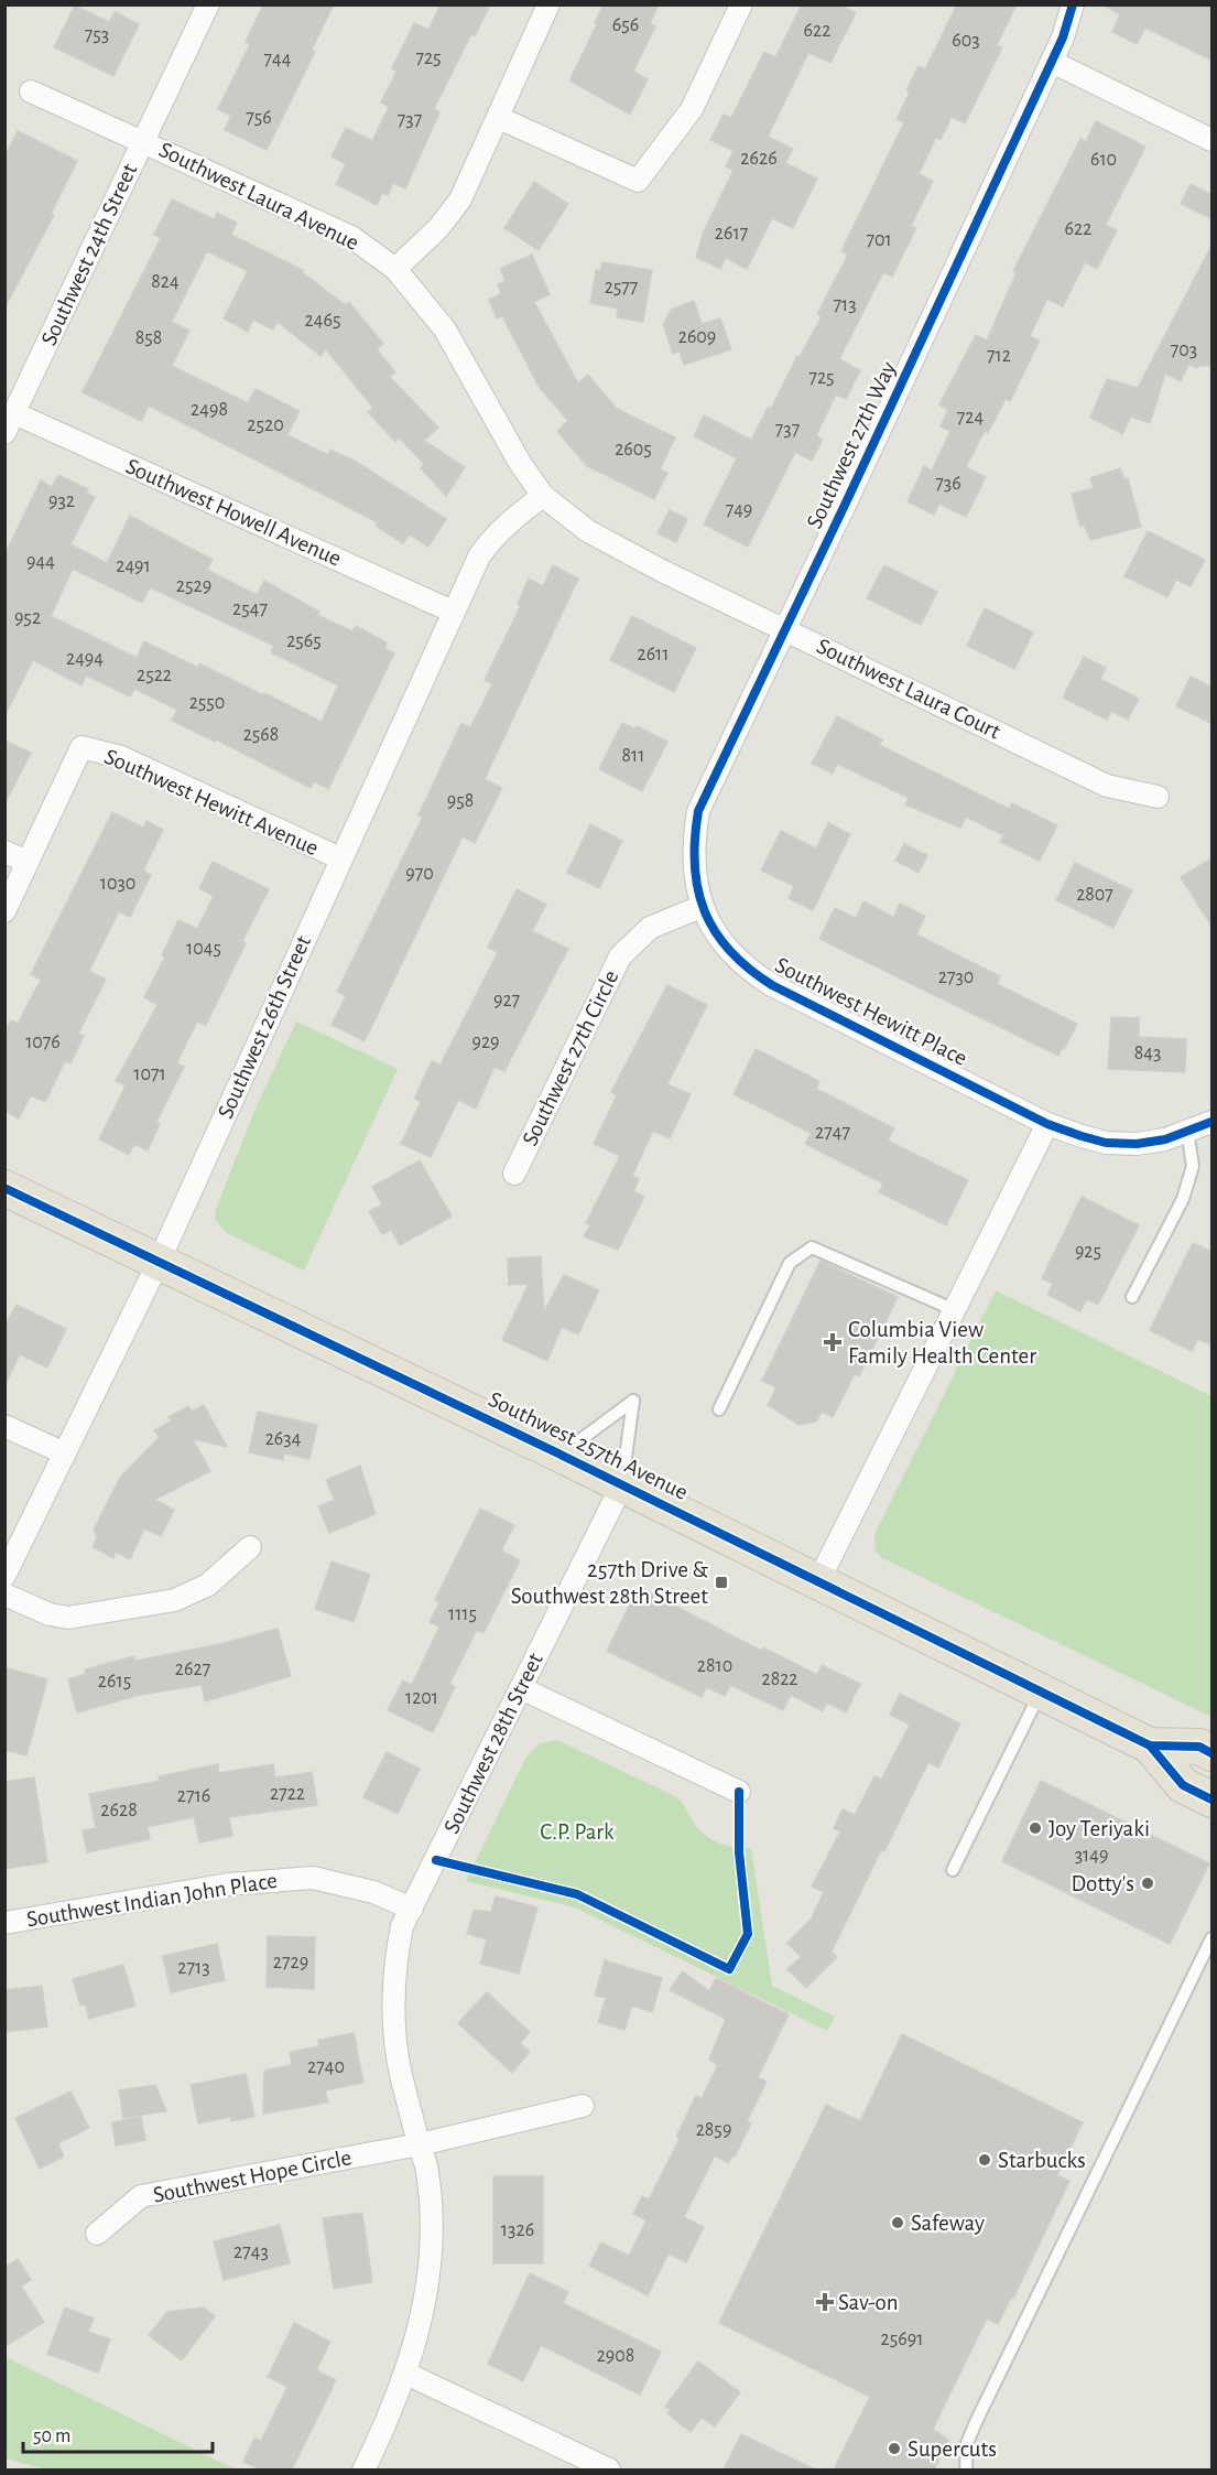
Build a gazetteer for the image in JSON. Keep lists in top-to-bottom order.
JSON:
{
  "streets": {
    "main road": ["Southwest 257th Avenue"],
    "street": [
      "Southwest Laura Avenue",
      "Southwest 24th Street",
      "Southwest 27th Way",
      "Southwest Howell Avenue",
      "Southwest Laura Court",
      "Southwest Hewitt Avenue",
      "Southwest Hewitt Place",
      "Southwest 26th Street",
      "Southwest 27th Circle",
      "Southwest 28th Street",
      "Southwest Indian John Place",
      "Southwest Hope Circle"
    ]
  },
  "crossings": [
    ["Southwest Laura Avenue", "Southwest 24th Street"],
    ["Southwest Laura Avenue", "Southwest Laura Court"],
    ["Southwest Laura Avenue", "Southwest 26th Street"],
    ["Southwest 24th Street", "Southwest Howell Avenue"],
    ["Southwest 27th Way", "Southwest Laura Court"],
    ["Southwest 27th Way", "Southwest Hewitt Place"],
    ["Southwest 27th Way", "Southwest 27th Circle"],
    ["Southwest Howell Avenue", "Southwest 26th Street"],
    ["Southwest Hewitt Avenue", "Southwest 26th Street"],
    ["Southwest Hewitt Place", "Southwest 27th Circle"],
    ["Southwest 26th Street", "Southwest 257th Avenue"],
    ["Southwest 257th Avenue", "Southwest 28th Street"],
    ["Southwest 28th Street", "Southwest Indian John Place"],
    ["Southwest 28th Street", "Southwest Hope Circle"]
  ],
  "parks": ["C.P. Park"],
  "places": {
    "health": ["Columbia View Family Health Center", "Sav-on"],
    "transit": ["257th Drive & Southwest 28th Street"],
    "other": [
      "Joy Teriyaki",
      "Dotty's",
      "Starbucks",
      "Safeway",
      "Supercuts"
    ]
  },
  "house_numbers": [
    "656",
    "622",
    "753",
    "603",
    "725",
    "744",
    "756",
    "737",
    "2626",
    "610",
    "622",
    "2617",
    "701",
    "824",
    "2577",
    "713",
    "2465",
    "2609",
    "858",
    "703",
    "712",
    "725",
    "2498",
    "724",
    "2520",
    "737",
    "2605",
    "736",
    "932",
    "749",
    "944",
    "2491",
    "2529",
    "2547",
    "952",
    "2565",
    "2611",
    "2494",
    "2522",
    "2550",
    "2568",
    "811",
    "958",
    "970",
    "1030",
    "2807",
    "1045",
    "2730",
    "927",
    "1076",
    "929",
    "843",
    "1071",
    "2747",
    "925",
    "2634",
    "1115",
    "2810",
    "2627",
    "2822",
    "2615",
    "1201",
    "2722",
    "2716",
    "2628",
    "3149",
    "2729",
    "2713",
    "2740",
    "2859",
    "1326",
    "2743",
    "25691",
    "2908"
  ],
  "scale_bar": "50 m"
}
